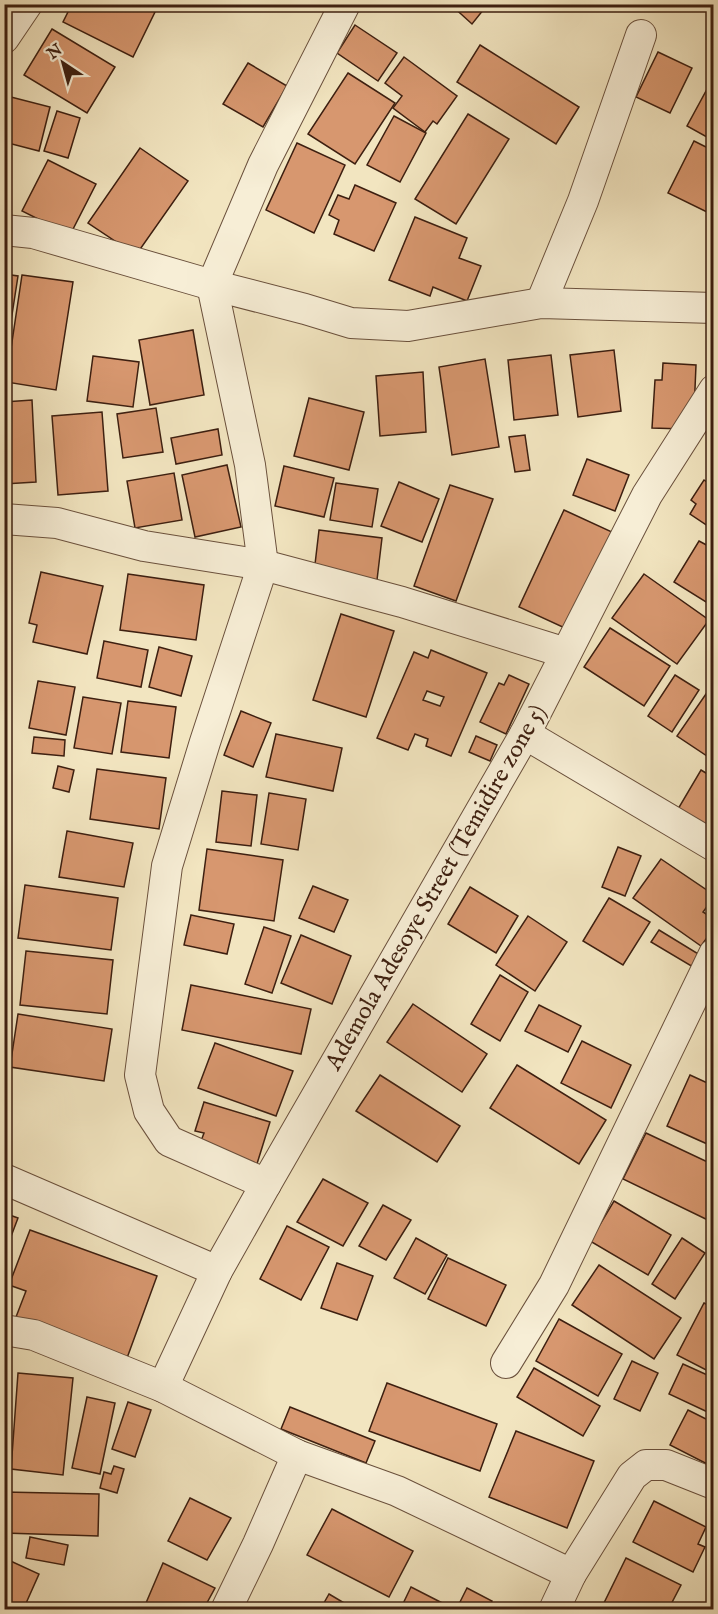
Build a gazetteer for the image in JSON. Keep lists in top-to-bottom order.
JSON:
{
  "streets": {
    "street": ["Ademola Adesoye Street (Temidire zone 5)"]
  },
  "north": "top left"
}
